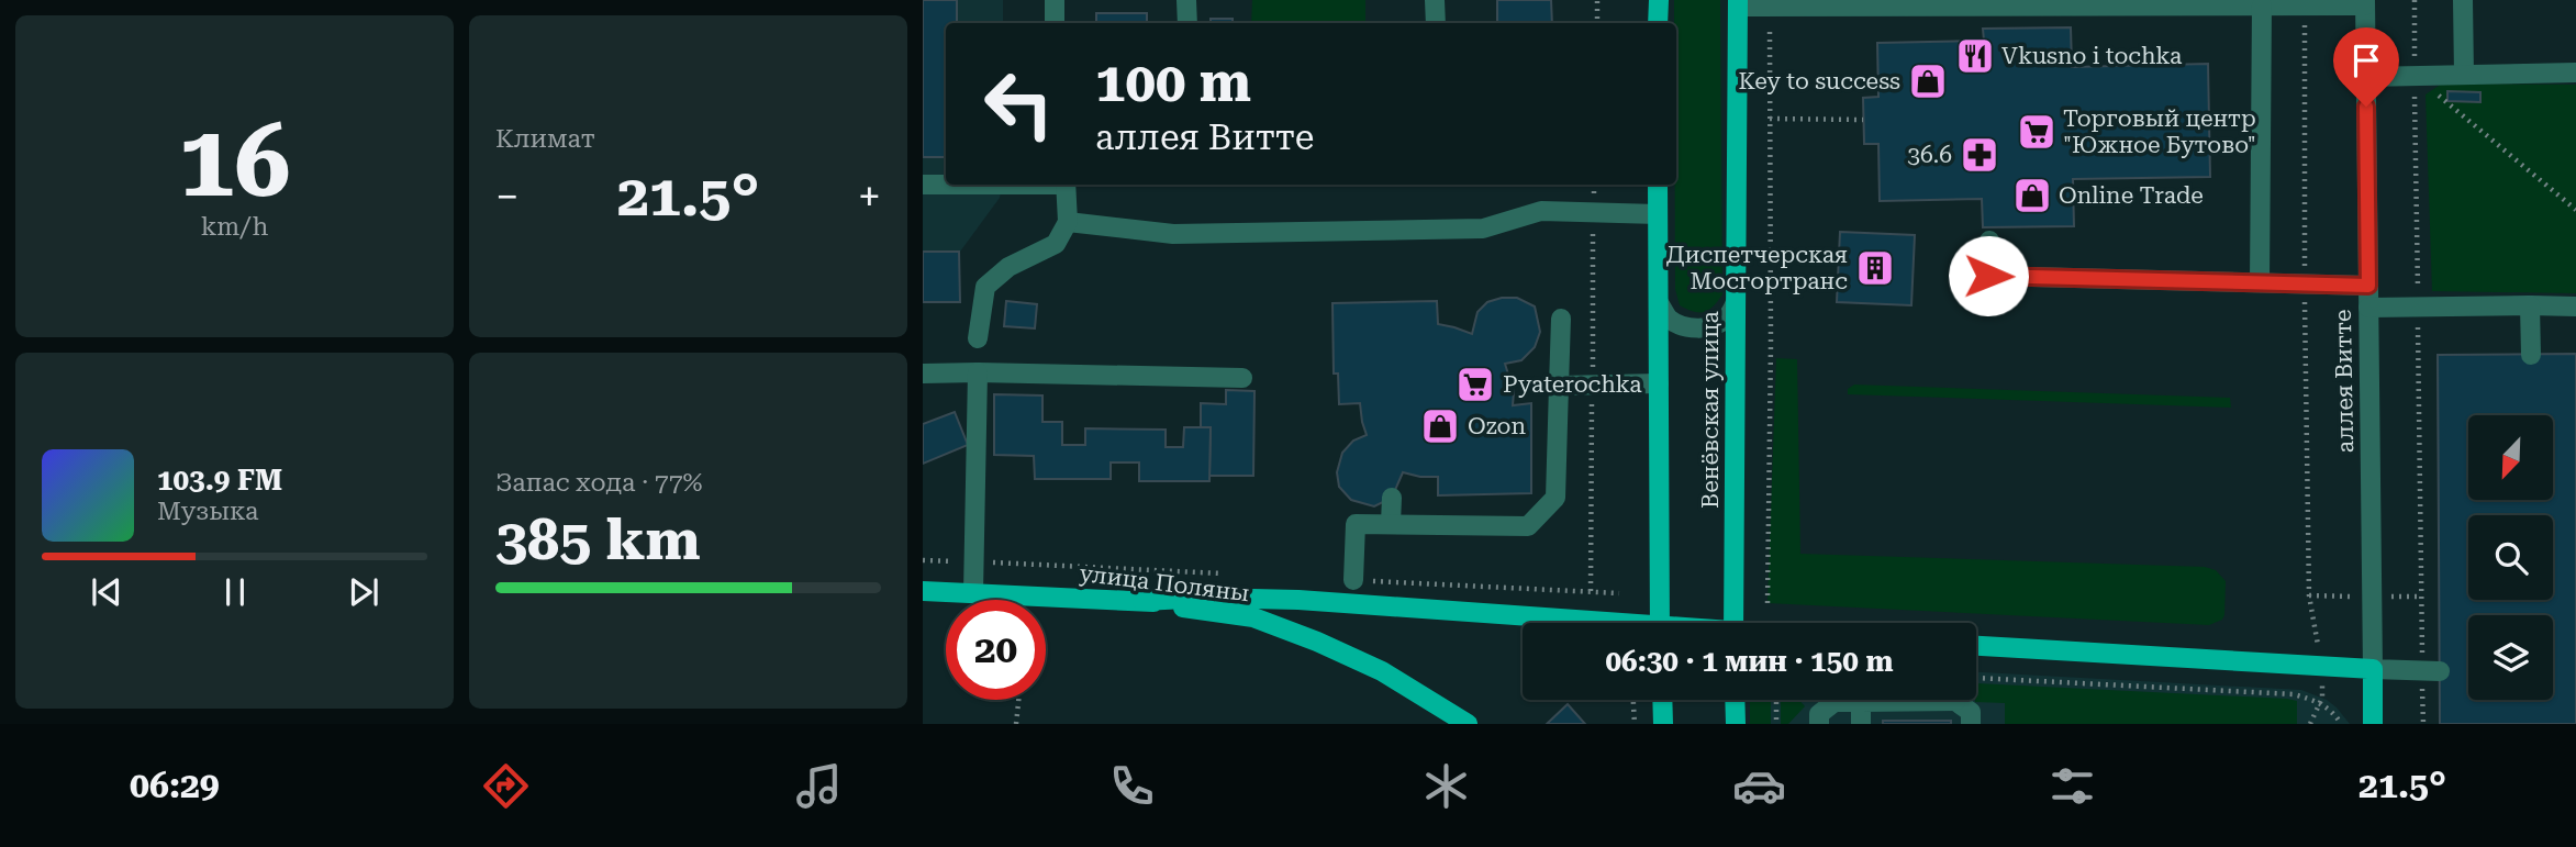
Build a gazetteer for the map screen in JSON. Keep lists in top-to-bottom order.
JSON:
{
  "streets": {
    "main road": ["Венёвская улица", "улица Поляны"],
    "street": ["аллея Витте"]
  },
  "places": {
    "restaurant": ["Vkusno i tochka"],
    "shop": ["Key to success", "Online Trade", "Ozon"],
    "supermarket": ["Торговый центр \"Южное Бутово\"", "Pyaterochka"],
    "pharmacy": ["36.6"],
    "building": ["Диспетчерская Мосгортранс"]
  },
  "north": "bottom left",
  "page": {
    "tile": [
      ["16", "km/h"],
      "Климат",
      ["Запас хода · 77%", "385 km"]
    ],
    "turn": ["100 m", "аллея Витте"],
    "heat": ["−", "21.5°", "+"],
    "song": ["103.9 FM", "Музыка"],
    "limit": "20",
    "trip": "06:30 · 1 мин · 150 m",
    "tabs": ["06:29", "21.5°"]
  }
}
